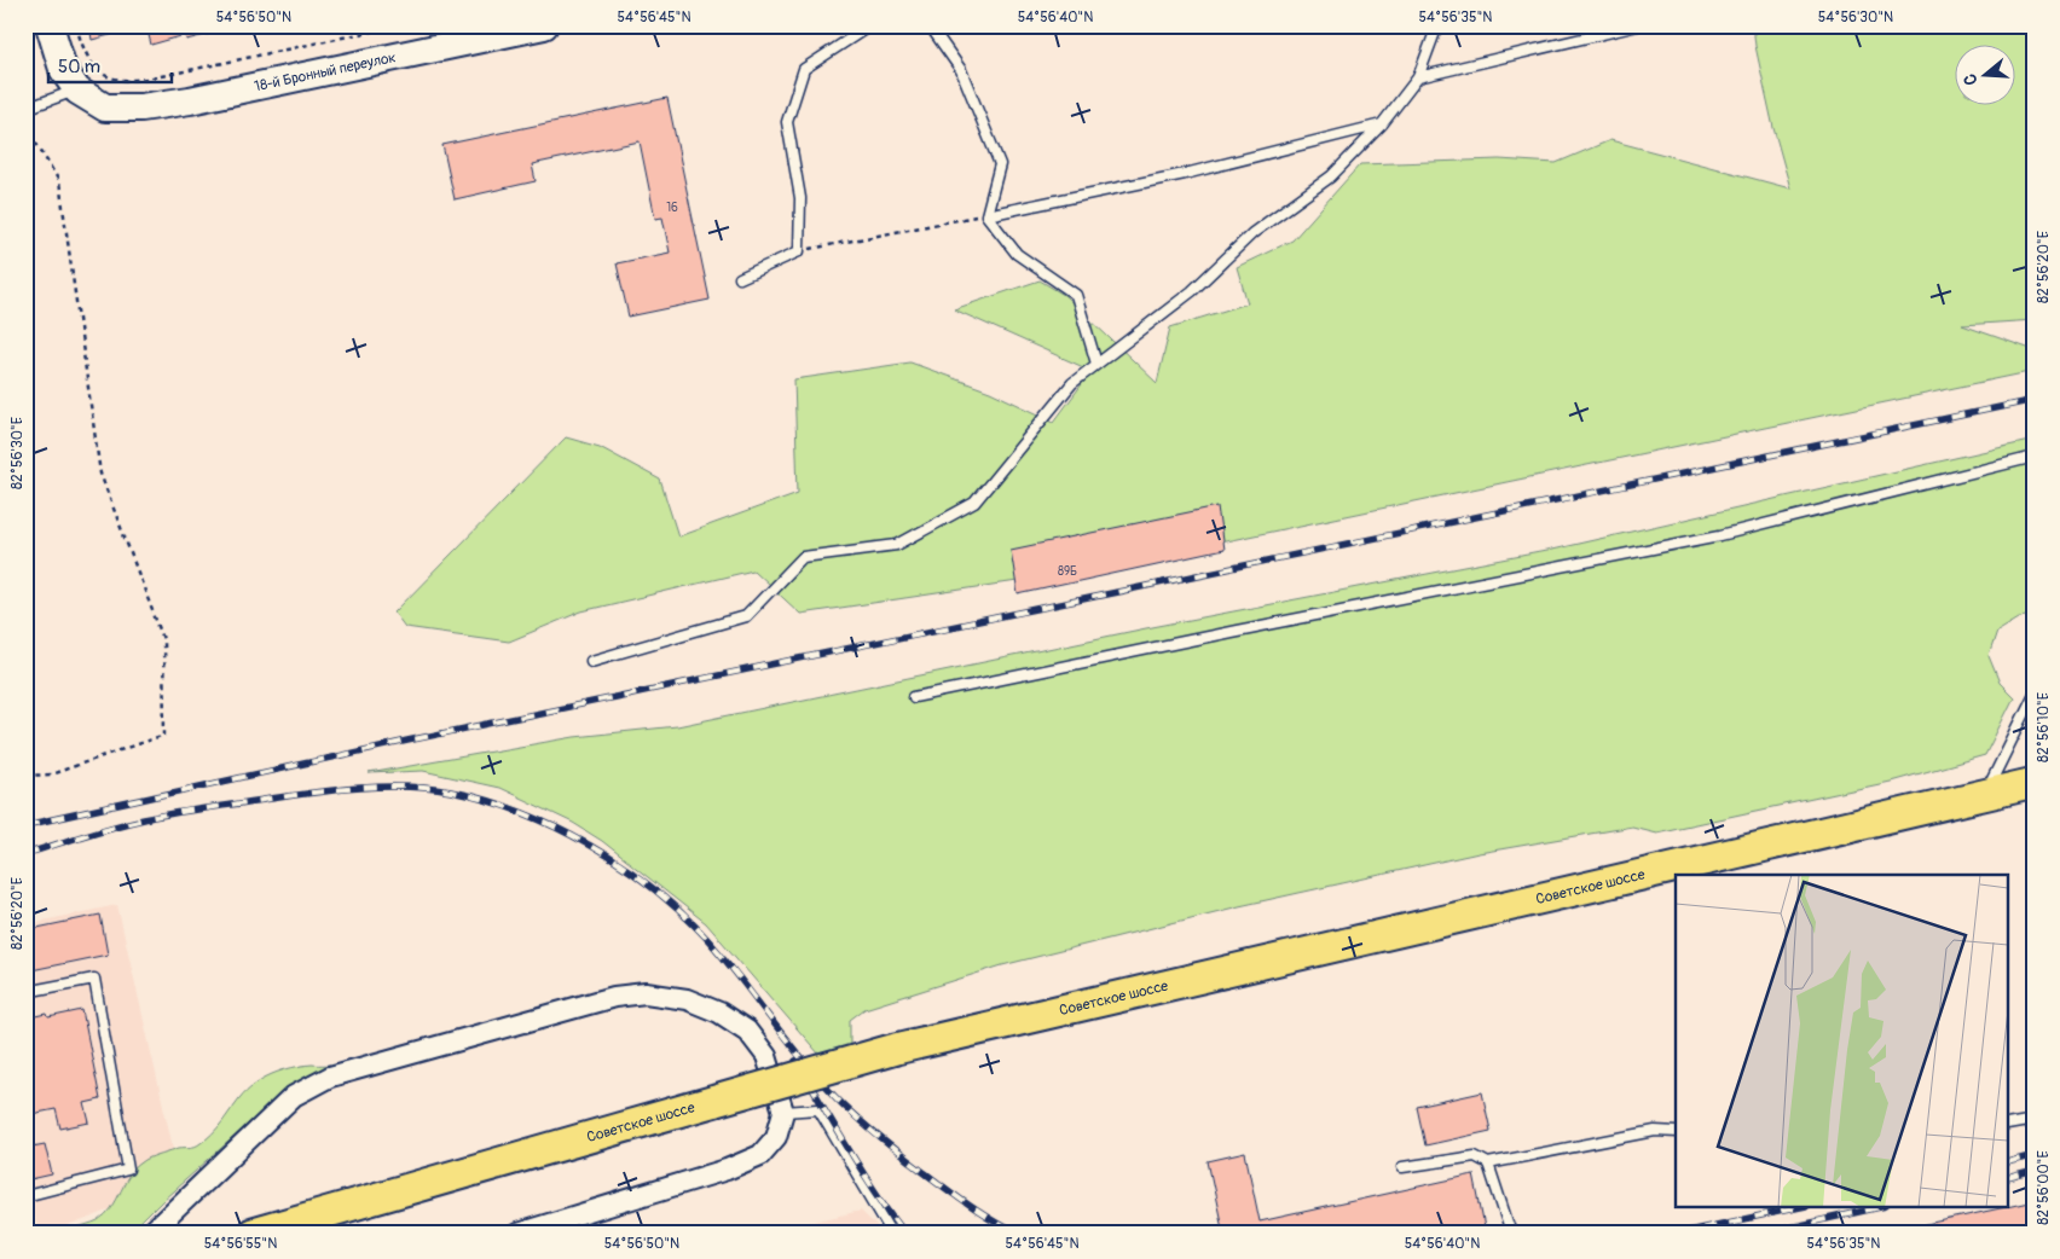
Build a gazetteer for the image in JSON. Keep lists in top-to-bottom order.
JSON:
{
  "streets": {
    "main road": ["Советское шоссе"],
    "street": ["18-й Бронный переулок"]
  },
  "house_numbers": ["16", "89Б"],
  "scale_bar": "50 m",
  "north": "left",
  "coordinates": [
    "54°56'50\"N",
    "54°56'45\"N",
    "54°56'40\"N",
    "54°56'35\"N",
    "54°56'30\"N",
    "82°56'20\"E",
    "82°56'30\"E",
    "82°56'10\"E",
    "82°56'00\"E",
    "54°56'55\"N"
  ]
}
